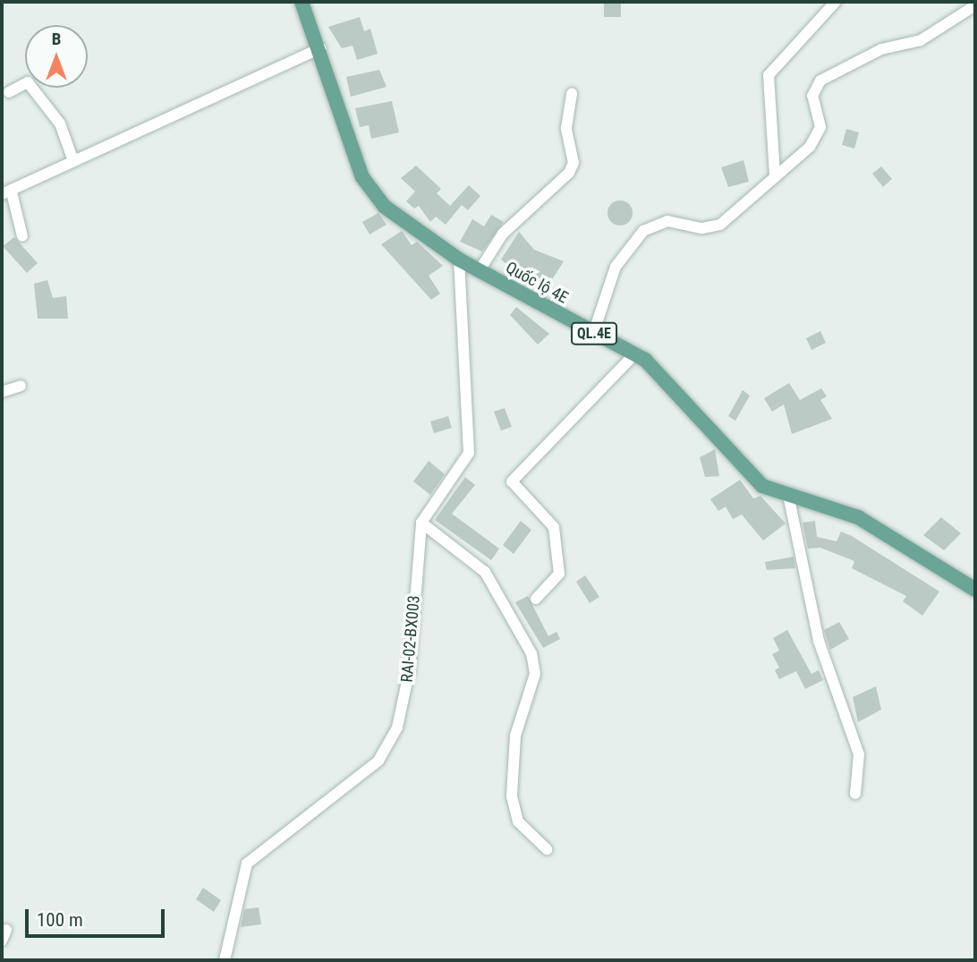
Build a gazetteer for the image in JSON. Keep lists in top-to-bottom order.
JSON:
{
  "streets": {
    "main road": ["Quốc lộ 4E", "QL.4E"],
    "street": ["RAI-02-BX003"]
  },
  "crossings": [
    ["Quốc lộ 4E", "RAI-02-BX003"]
  ],
  "scale_bar": "100 m",
  "north": "top"
}
